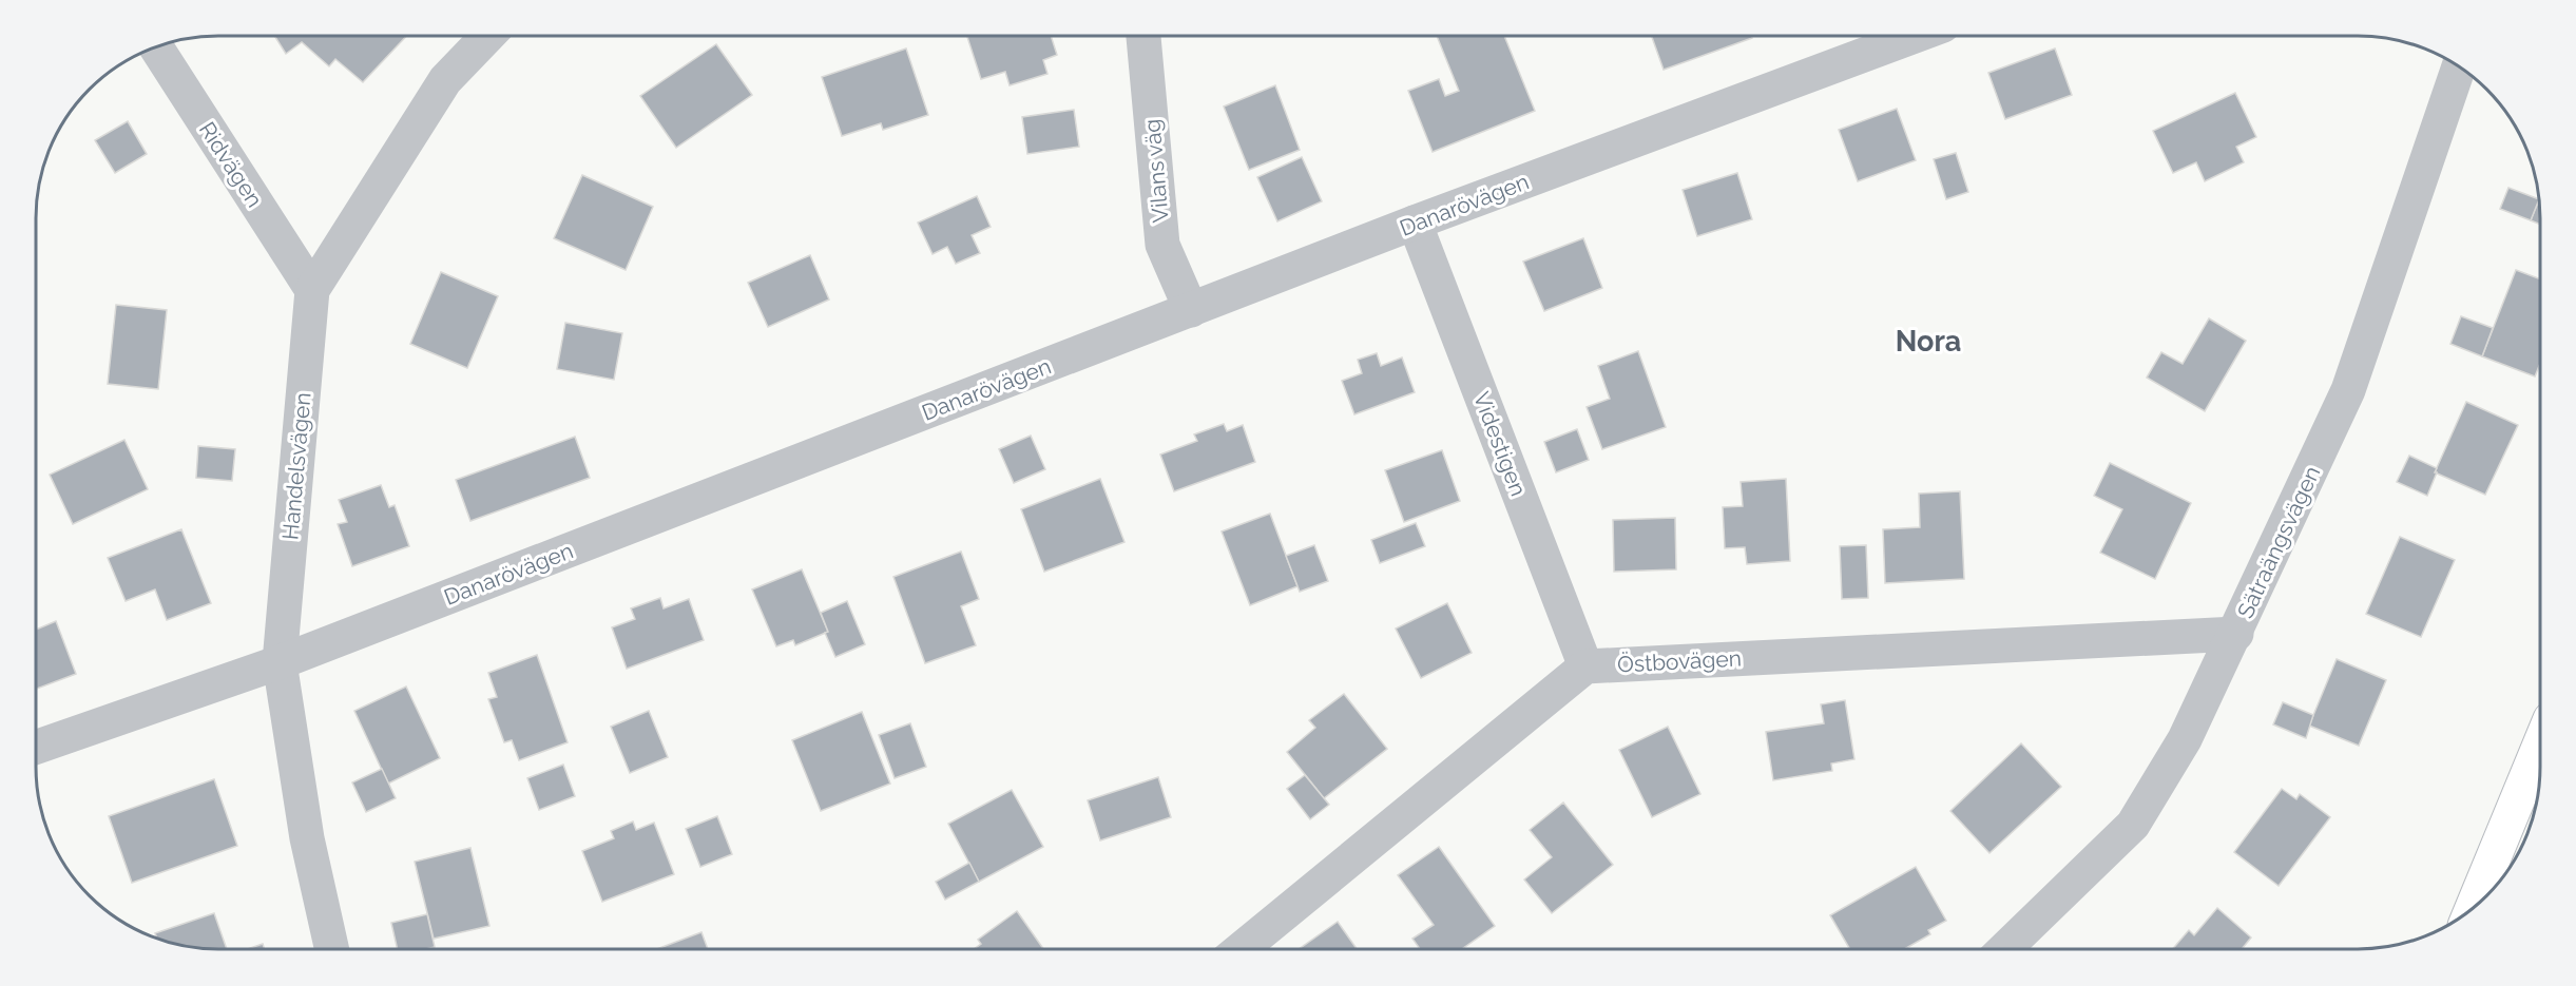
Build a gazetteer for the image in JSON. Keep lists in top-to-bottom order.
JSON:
{
  "streets": {
    "street": [
      "Ridvägen",
      "Vilans väg",
      "Danarövägen",
      "Videstigen",
      "Handelsvägen",
      "Sätraängsvägen",
      "Östbovägen"
    ]
  },
  "crossings": [
    ["Ridvägen", "Handelsvägen"],
    ["Vilans väg", "Danarövägen"],
    ["Danarövägen", "Videstigen"],
    ["Danarövägen", "Handelsvägen"],
    ["Videstigen", "Östbovägen"],
    ["Sätraängsvägen", "Östbovägen"]
  ],
  "districts": ["Nora"]
}
